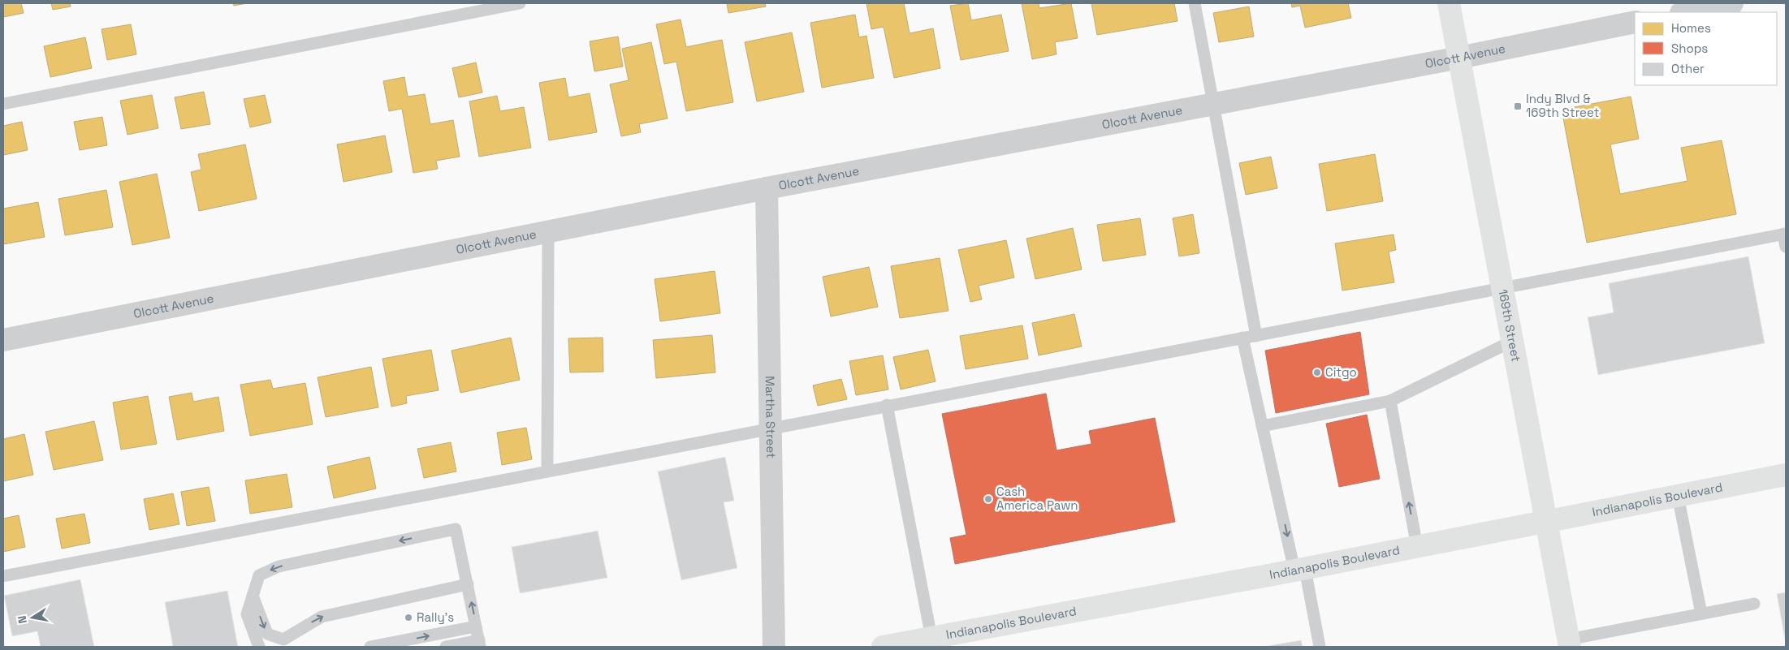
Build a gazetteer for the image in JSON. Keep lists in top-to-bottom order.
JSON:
{
  "streets": {
    "main road": ["169th Street", "Indianapolis Boulevard"],
    "street": ["Olcott Avenue", "Martha Street"]
  },
  "crossings": [
    ["Olcott Avenue", "169th Street"],
    ["Olcott Avenue", "Martha Street"],
    ["169th Street", "Indianapolis Boulevard"]
  ],
  "places": {
    "transit": ["Indy Blvd & 169th Street"],
    "other": ["Citgo", "Cash America Pawn", "Rally's"]
  },
  "legend": ["Homes", "Shops", "Other"],
  "north": "left"
}
